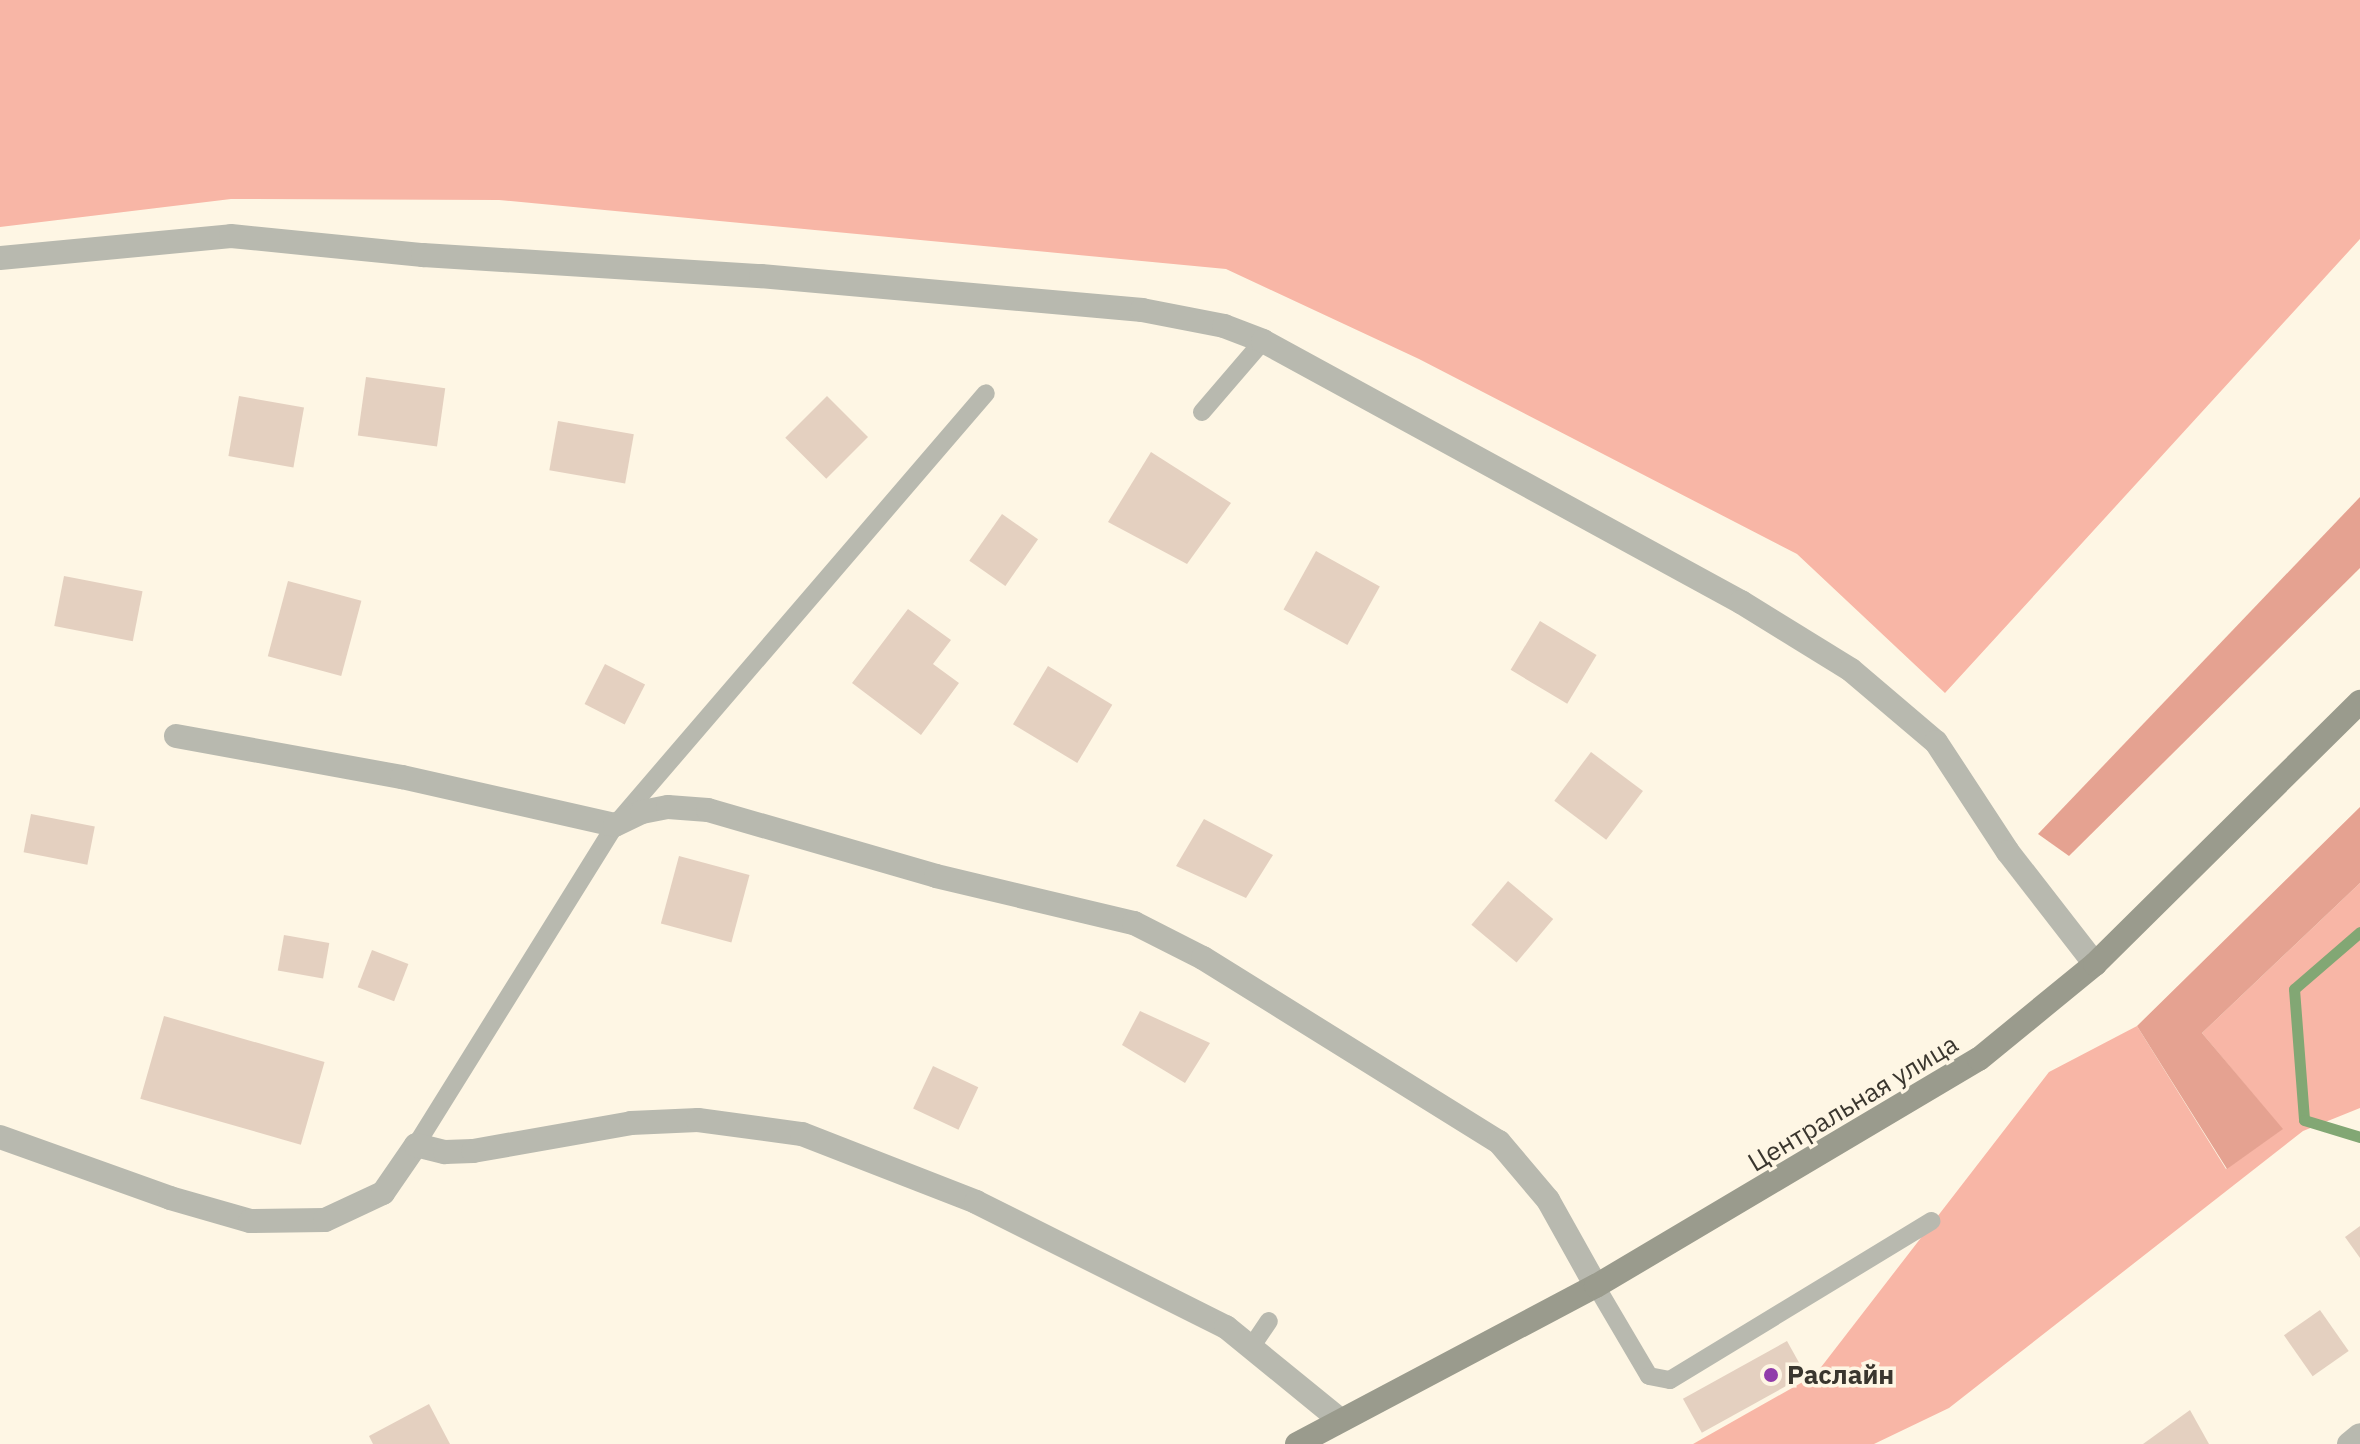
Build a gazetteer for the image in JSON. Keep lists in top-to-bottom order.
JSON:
{
  "streets": {
    "main road": ["Центральная улица"]
  },
  "places": ["Раслайн"]
}
